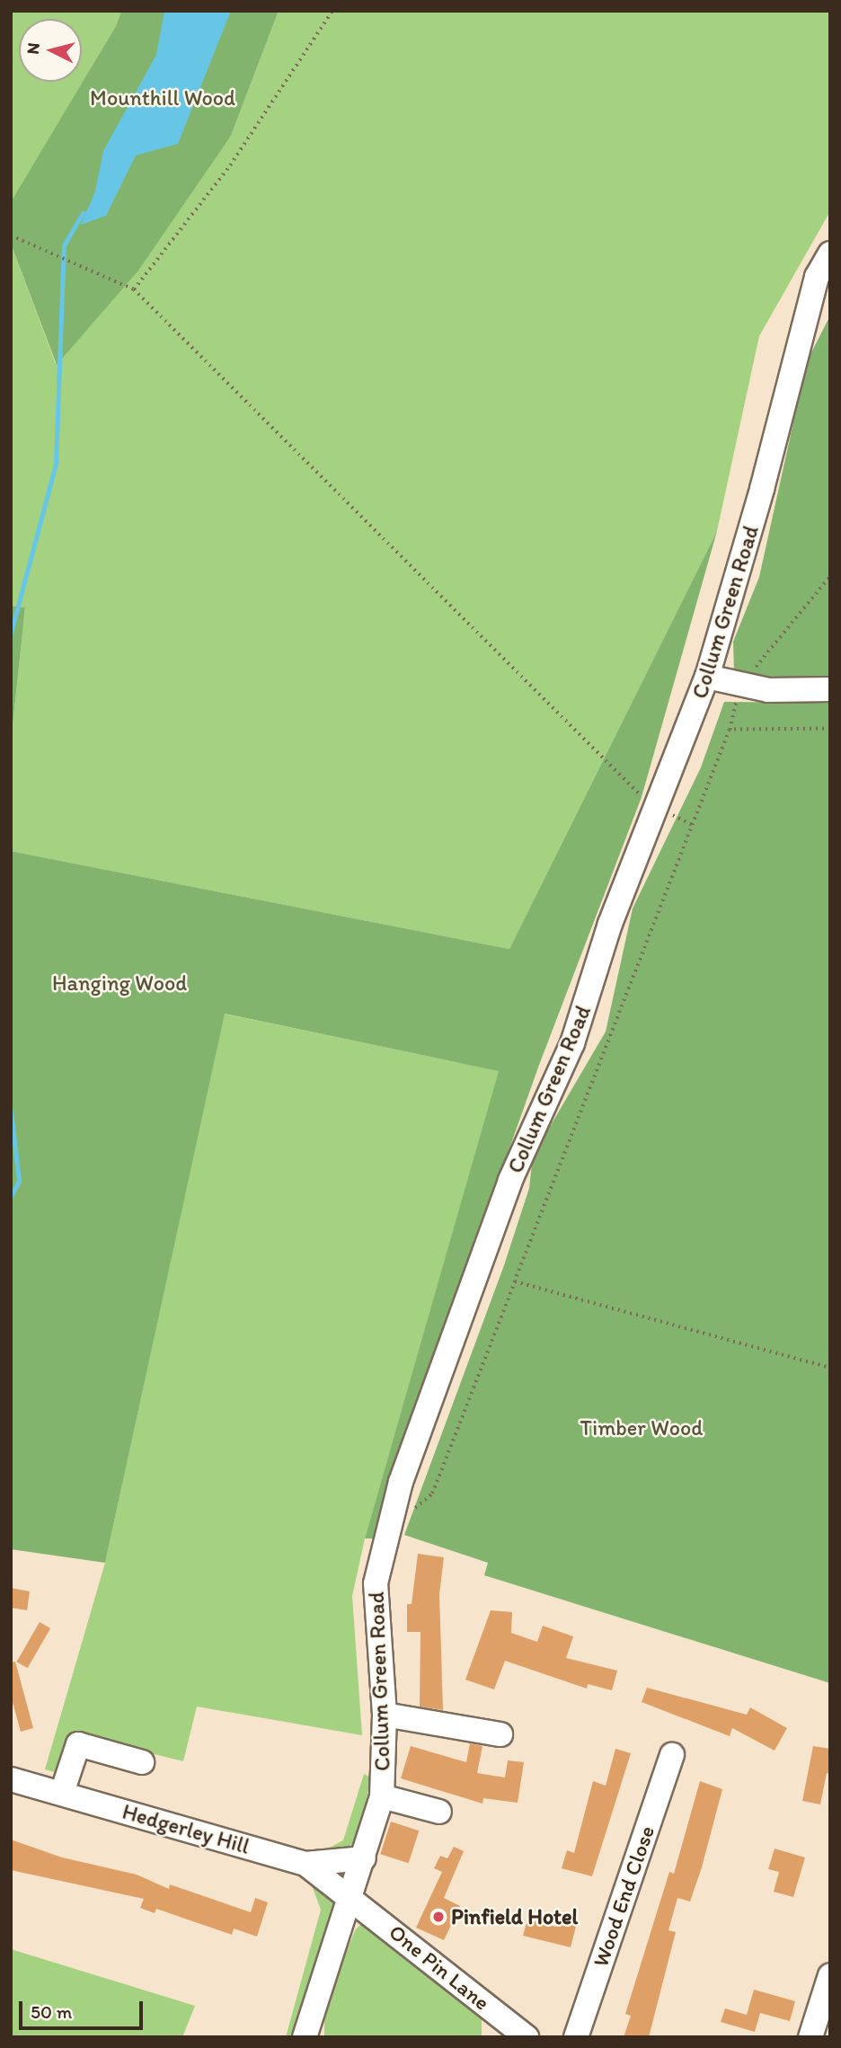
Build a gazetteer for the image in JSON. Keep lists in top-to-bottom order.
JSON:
{
  "streets": {
    "street": [
      "Collum Green Road",
      "Hedgerley Hill",
      "Wood End Close",
      "One Pin Lane"
    ]
  },
  "crossings": [
    ["Collum Green Road", "Hedgerley Hill"],
    ["Collum Green Road", "One Pin Lane"],
    ["Hedgerley Hill", "One Pin Lane"]
  ],
  "parks": ["Mounthill Wood", "Hanging Wood", "Timber Wood"],
  "places": ["Pinfield Hotel"],
  "scale_bar": "50 m",
  "north": "left"
}
